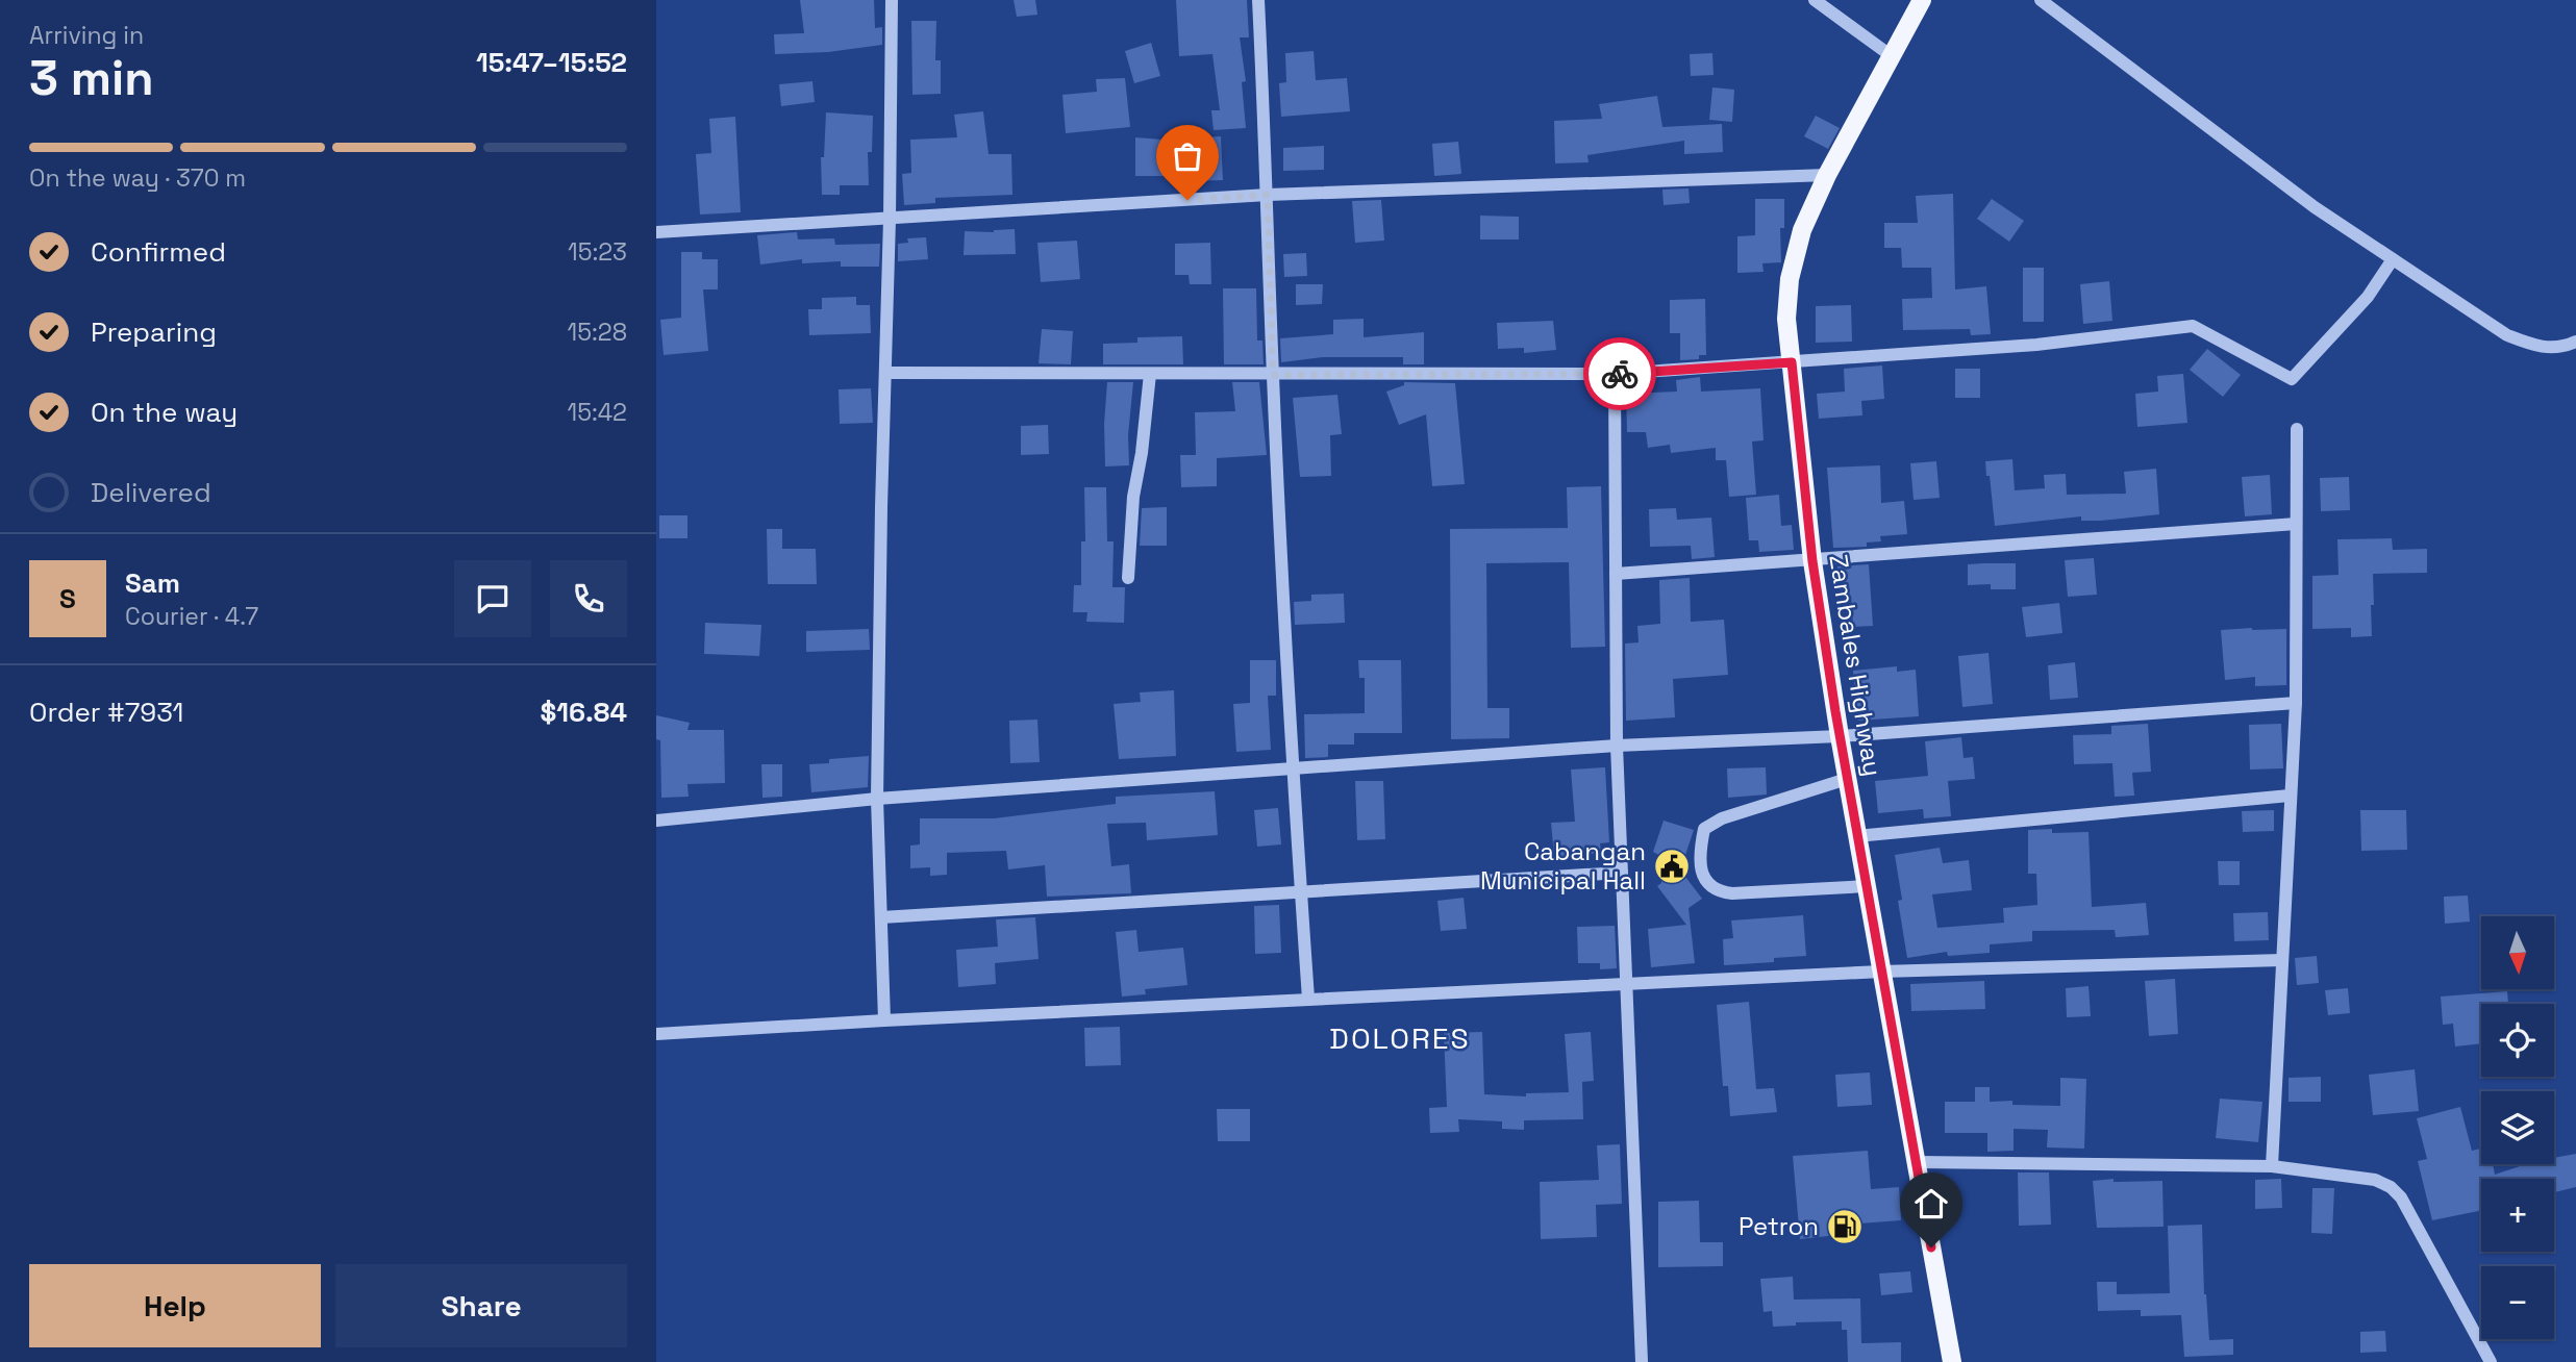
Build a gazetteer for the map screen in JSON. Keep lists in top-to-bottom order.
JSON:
{
  "streets": {
    "main road": ["Zambales Highway"]
  },
  "districts": ["DOLORES"],
  "places": {
    "public building": ["Cabangan Municipal Hall"],
    "fuel station": ["Petron"]
  },
  "north": "bottom",
  "page": {
    "heading": ["3 min", "Arriving in", "15:47–15:52"],
    "panel": [
      "Sam",
      "Courier · 4.7",
      "Order #7931",
      "$16.84"
    ],
    "bar": "On the way · 370 m",
    "list": [
      ["Confirmed", "15:23"],
      ["Preparing", "15:28"],
      ["On the way", "15:42"],
      "Delivered"
    ],
    "round": "S",
    "map_buttons": ["+", "−"],
    "buttons": ["Help", "Share"]
  }
}
